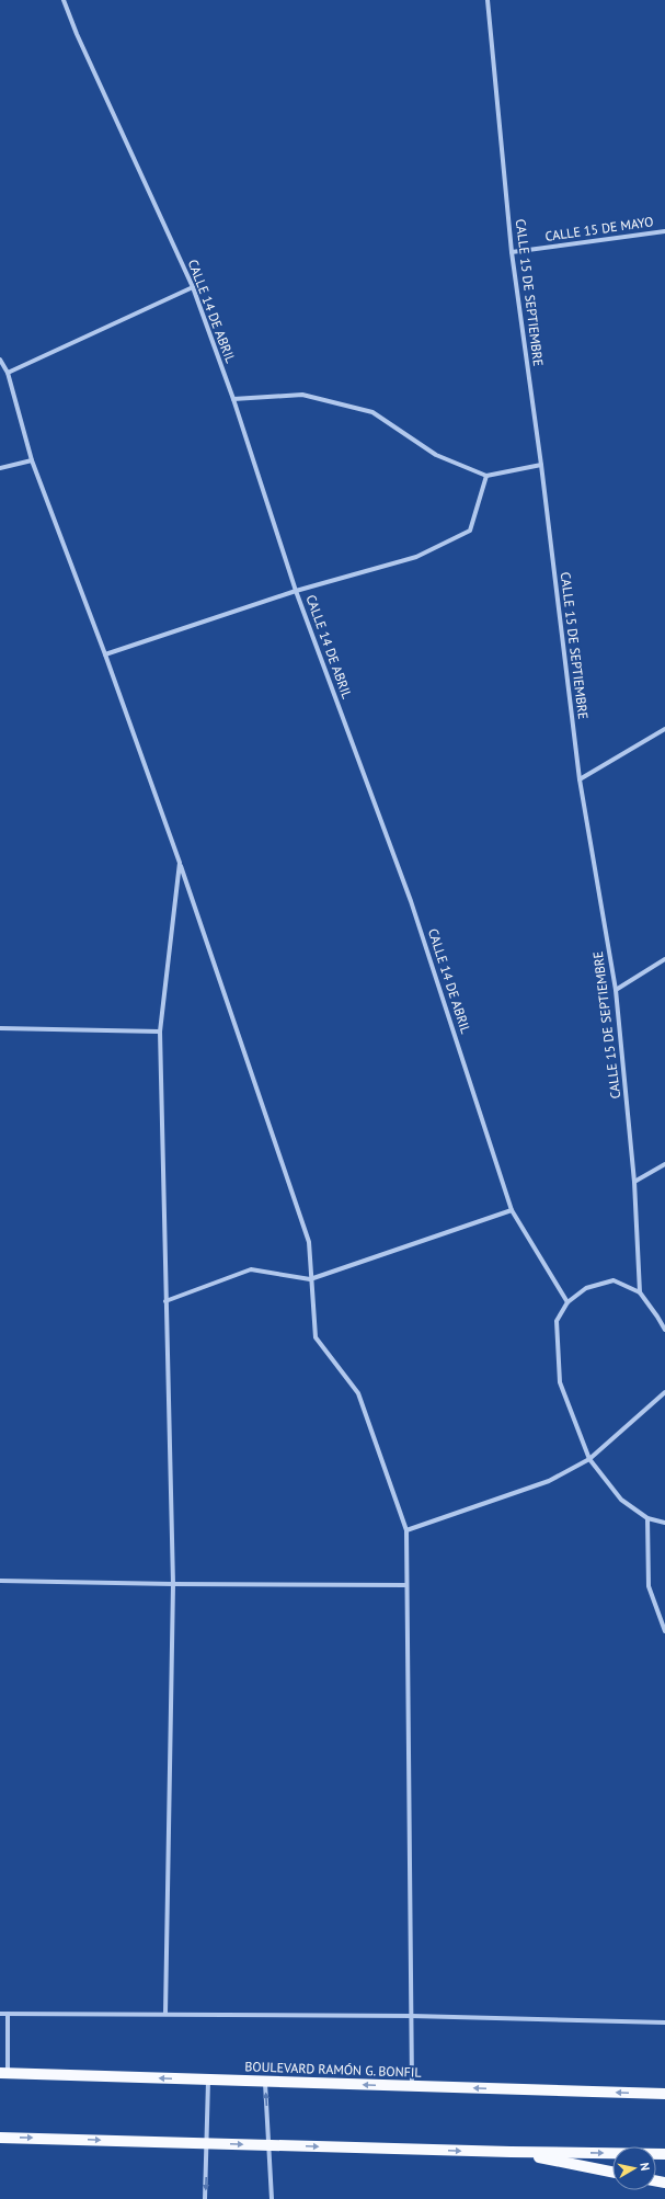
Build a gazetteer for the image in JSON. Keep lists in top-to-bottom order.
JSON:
{
  "streets": {
    "main road": ["BOULEVARD RAMÓN G. BONFIL"],
    "street": ["CALLE 15 DE MAYO", "CALLE 15 DE SEPTIEMBRE", "CALLE 14 DE ABRIL"]
  },
  "crossings": [
    ["CALLE 15 DE MAYO", "CALLE 15 DE SEPTIEMBRE"]
  ],
  "north": "right"
}
